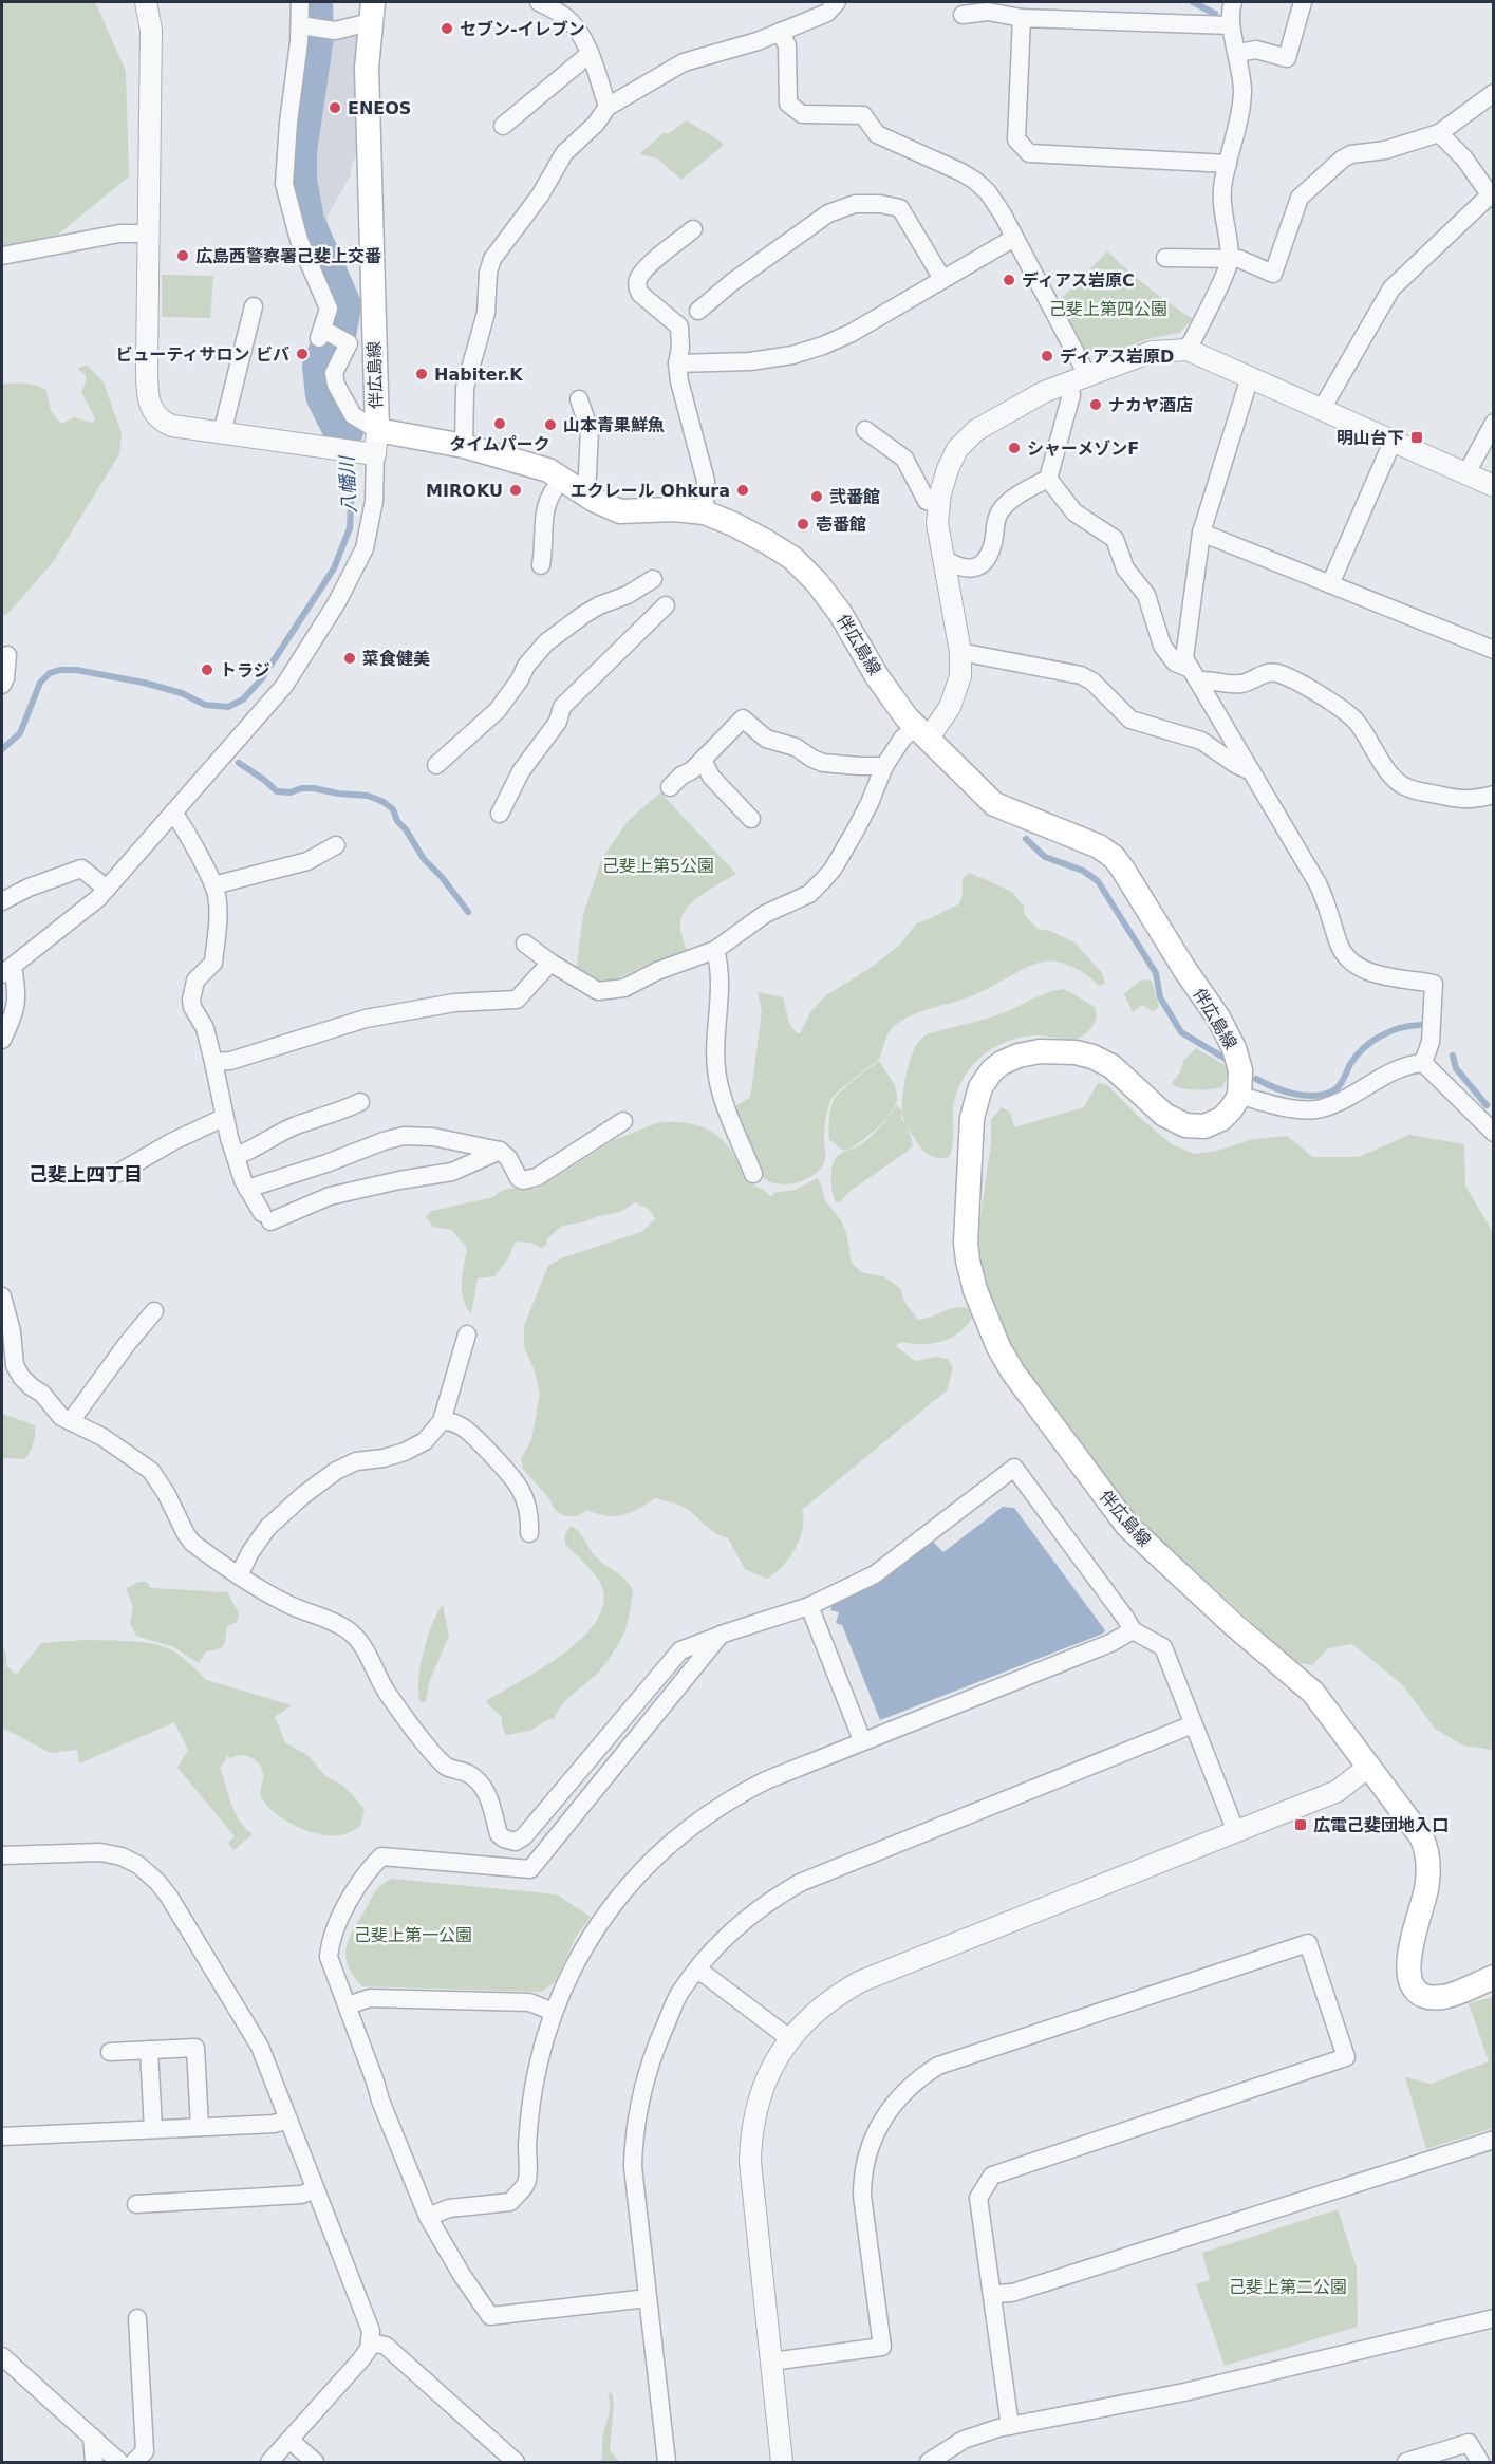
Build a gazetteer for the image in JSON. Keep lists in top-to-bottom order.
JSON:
{
  "streets": {
    "main road": ["伴広島線"]
  },
  "districts": ["己斐上四丁目"],
  "water": ["八幡川"],
  "parks": [
    "己斐上第四公園",
    "己斐上第5公園",
    "己斐上第一公園",
    "己斐上第二公園"
  ],
  "places": {
    "other": [
      "セブン-イレブン",
      "ENEOS",
      "広島西警察署己斐上交番",
      "ディアス岩原C",
      "ビューティサロン ビバ",
      "ディアス岩原D",
      "Habiter.K",
      "ナカヤ酒店",
      "タイムパーク",
      "山本青果鮮魚",
      "シャーメゾンF",
      "MIROKU",
      "エクレール Ohkura",
      "弐番館",
      "壱番館",
      "菜食健美",
      "トラジ"
    ],
    "transit": ["明山台下", "広電己斐団地入口"]
  }
}
